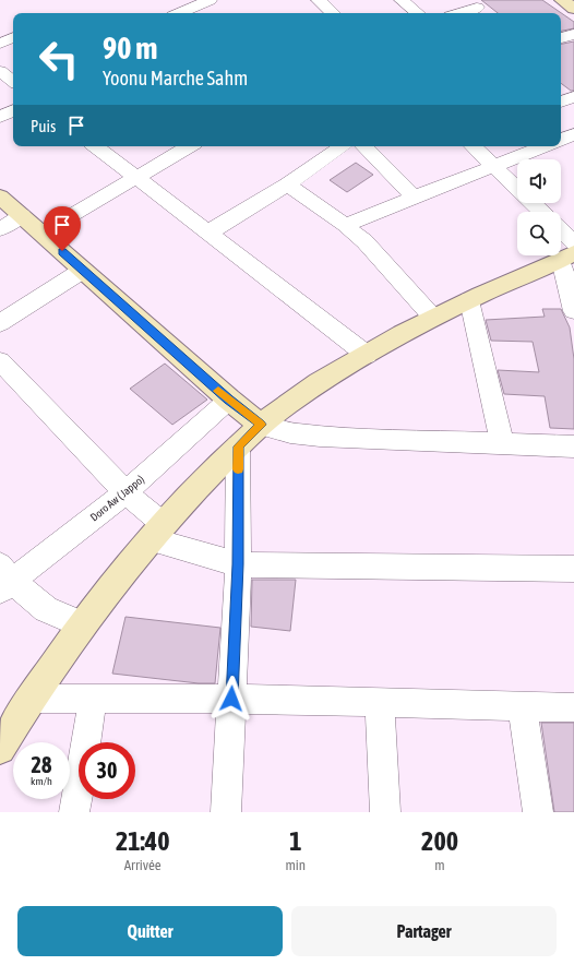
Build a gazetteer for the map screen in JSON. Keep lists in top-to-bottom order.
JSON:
{
  "streets": {
    "street": ["Doro Aw ( Jappo)"]
  },
  "page": {
    "turn": ["90 m", "Yoonu Marche Sahm"],
    "then": "Puis",
    "speed": "28 km/h",
    "limit": "30",
    "eta": [
      "21:40",
      "Arrivée",
      "1",
      "min",
      "200",
      "m"
    ],
    "buttons": ["Quitter", "Partager"]
  }
}
